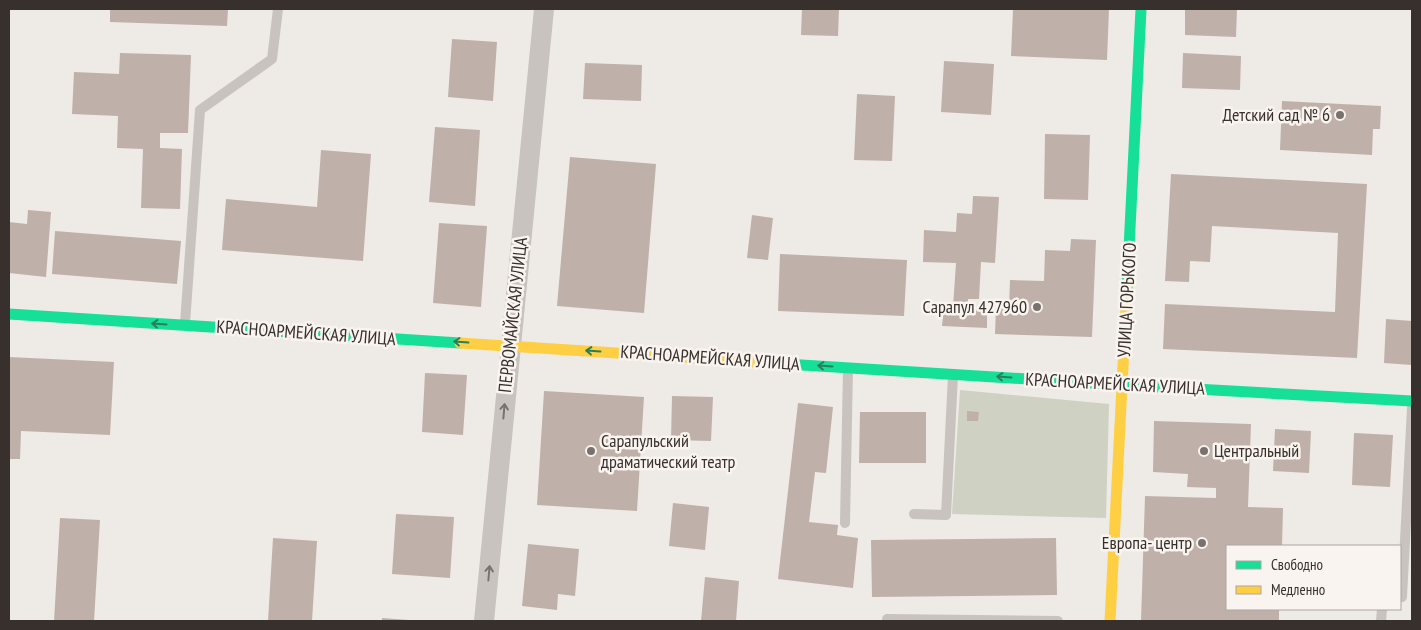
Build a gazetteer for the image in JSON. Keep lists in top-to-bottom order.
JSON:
{
  "streets": {
    "street": ["УЛИЦА ГОРЬКОГО", "ПЕРВОМАЙСКАЯ УЛИЦА", "КРАСНОАРМЕЙСКАЯ УЛИЦА"]
  },
  "crossings": [
    ["УЛИЦА ГОРЬКОГО", "КРАСНОАРМЕЙСКАЯ УЛИЦА"],
    ["ПЕРВОМАЙСКАЯ УЛИЦА", "КРАСНОАРМЕЙСКАЯ УЛИЦА"]
  ],
  "one_way": ["ПЕРВОМАЙСКАЯ УЛИЦА", "КРАСНОАРМЕЙСКАЯ УЛИЦА"],
  "places": [
    "Детский сад № 6",
    "Сарапул 427960",
    "Сарапульский драматический театр",
    "Центральный",
    "Европа- центр"
  ],
  "legend": ["Свободно", "Медленно"]
}
